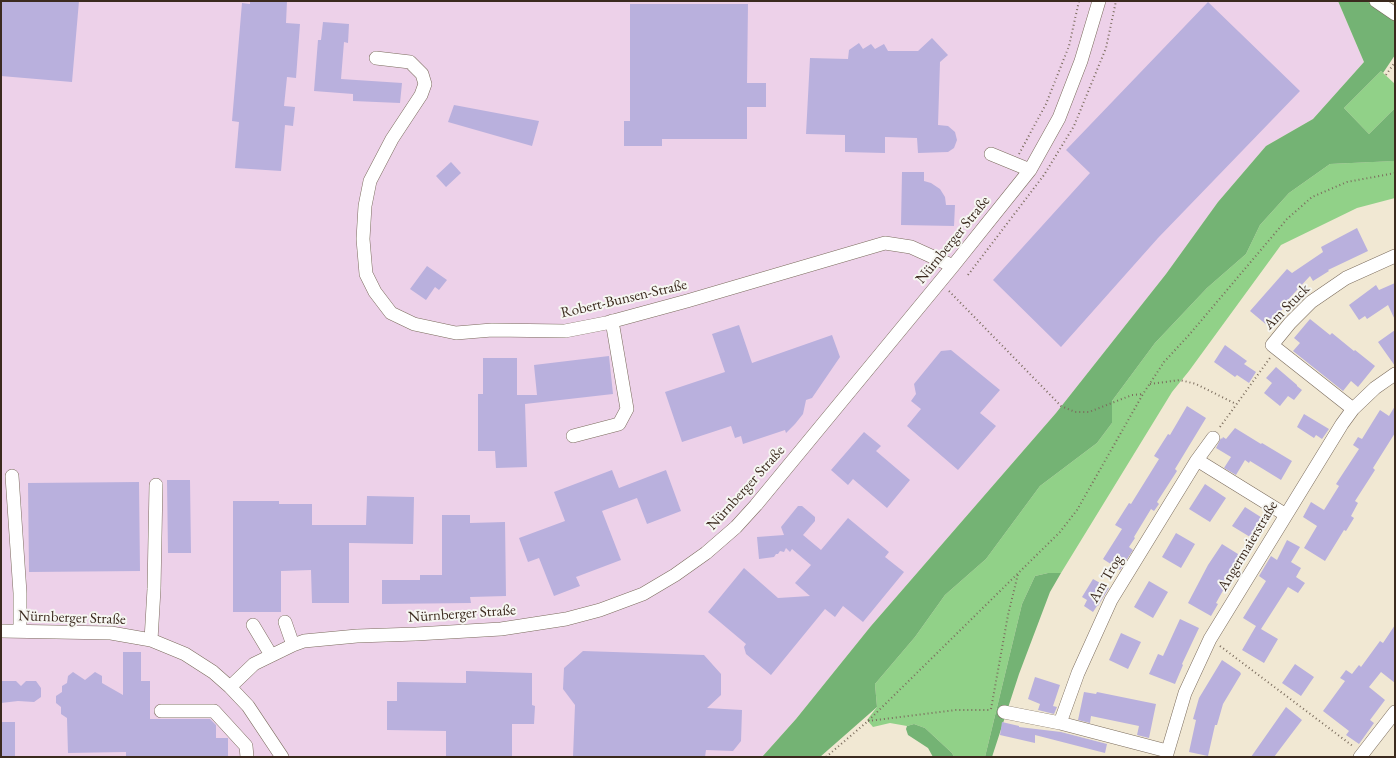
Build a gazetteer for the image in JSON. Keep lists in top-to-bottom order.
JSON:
{
  "streets": {
    "street": [
      "Nürnberger Straße",
      "Robert-Bunsen-Straße",
      "Am Stuck",
      "Angermaierstraße",
      "Am Trog"
    ]
  },
  "crossings": [
    ["Nürnberger Straße", "Robert-Bunsen-Straße"],
    ["Am Stuck", "Angermaierstraße"]
  ]
}
